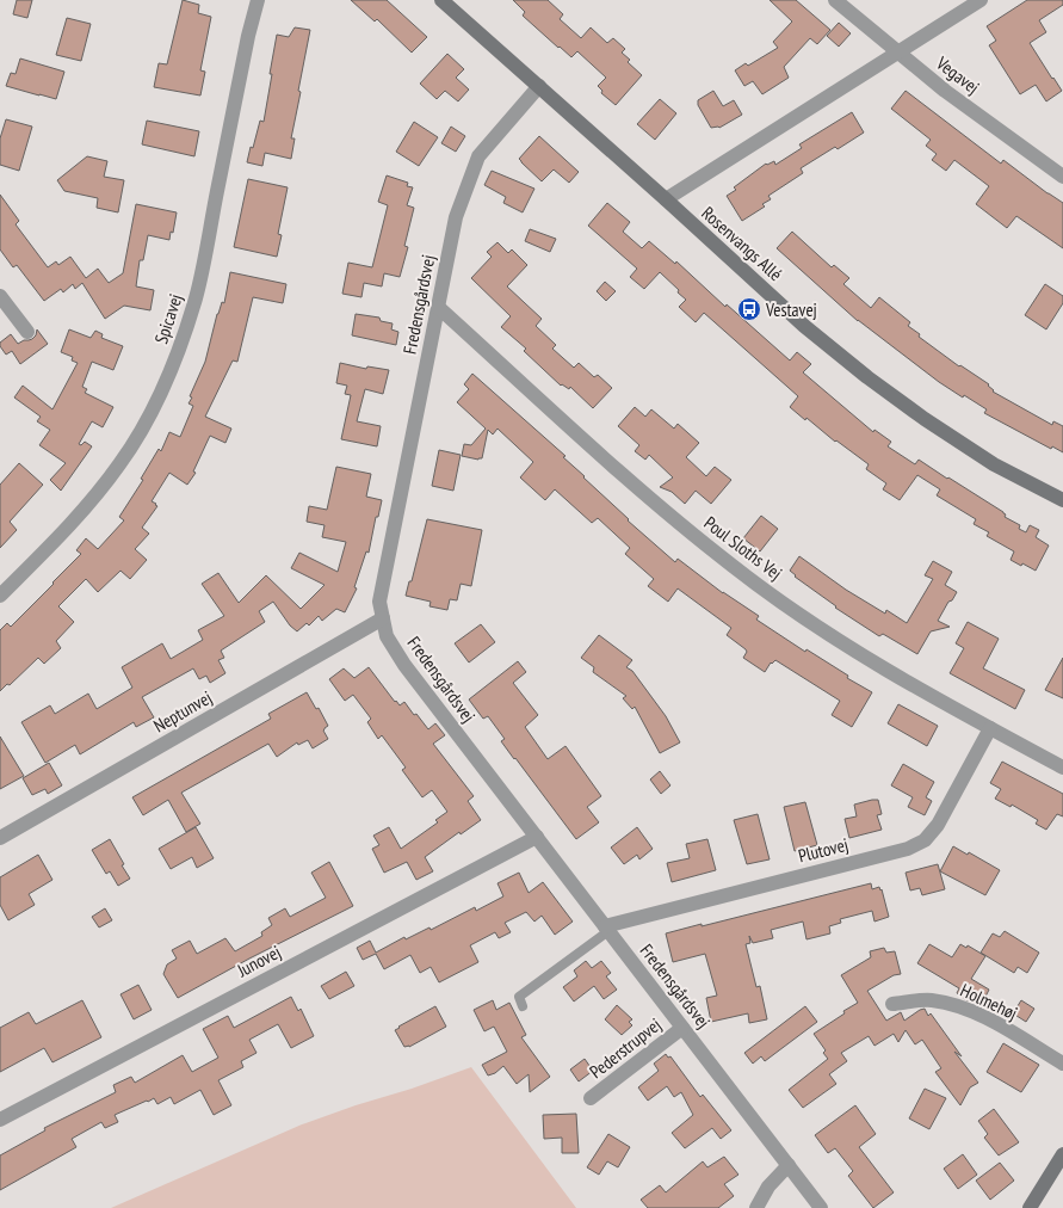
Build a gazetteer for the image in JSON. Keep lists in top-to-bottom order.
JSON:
{
  "streets": {
    "street": [
      "Vegavej",
      "Rosenvangs Allé",
      "Fredensgårdsvej",
      "Spicavej",
      "Poul Sloths Vej",
      "Neptunvej",
      "Plutovej",
      "Junovej",
      "Holmehøj",
      "Pederstrupvej"
    ]
  },
  "crossings": [
    ["Rosenvangs Allé", "Fredensgårdsvej"],
    ["Fredensgårdsvej", "Poul Sloths Vej"],
    ["Fredensgårdsvej", "Neptunvej"],
    ["Fredensgårdsvej", "Plutovej"],
    ["Fredensgårdsvej", "Junovej"],
    ["Fredensgårdsvej", "Pederstrupvej"],
    ["Poul Sloths Vej", "Plutovej"]
  ],
  "places": {
    "bus stop": ["Vestavej"]
  }
}
